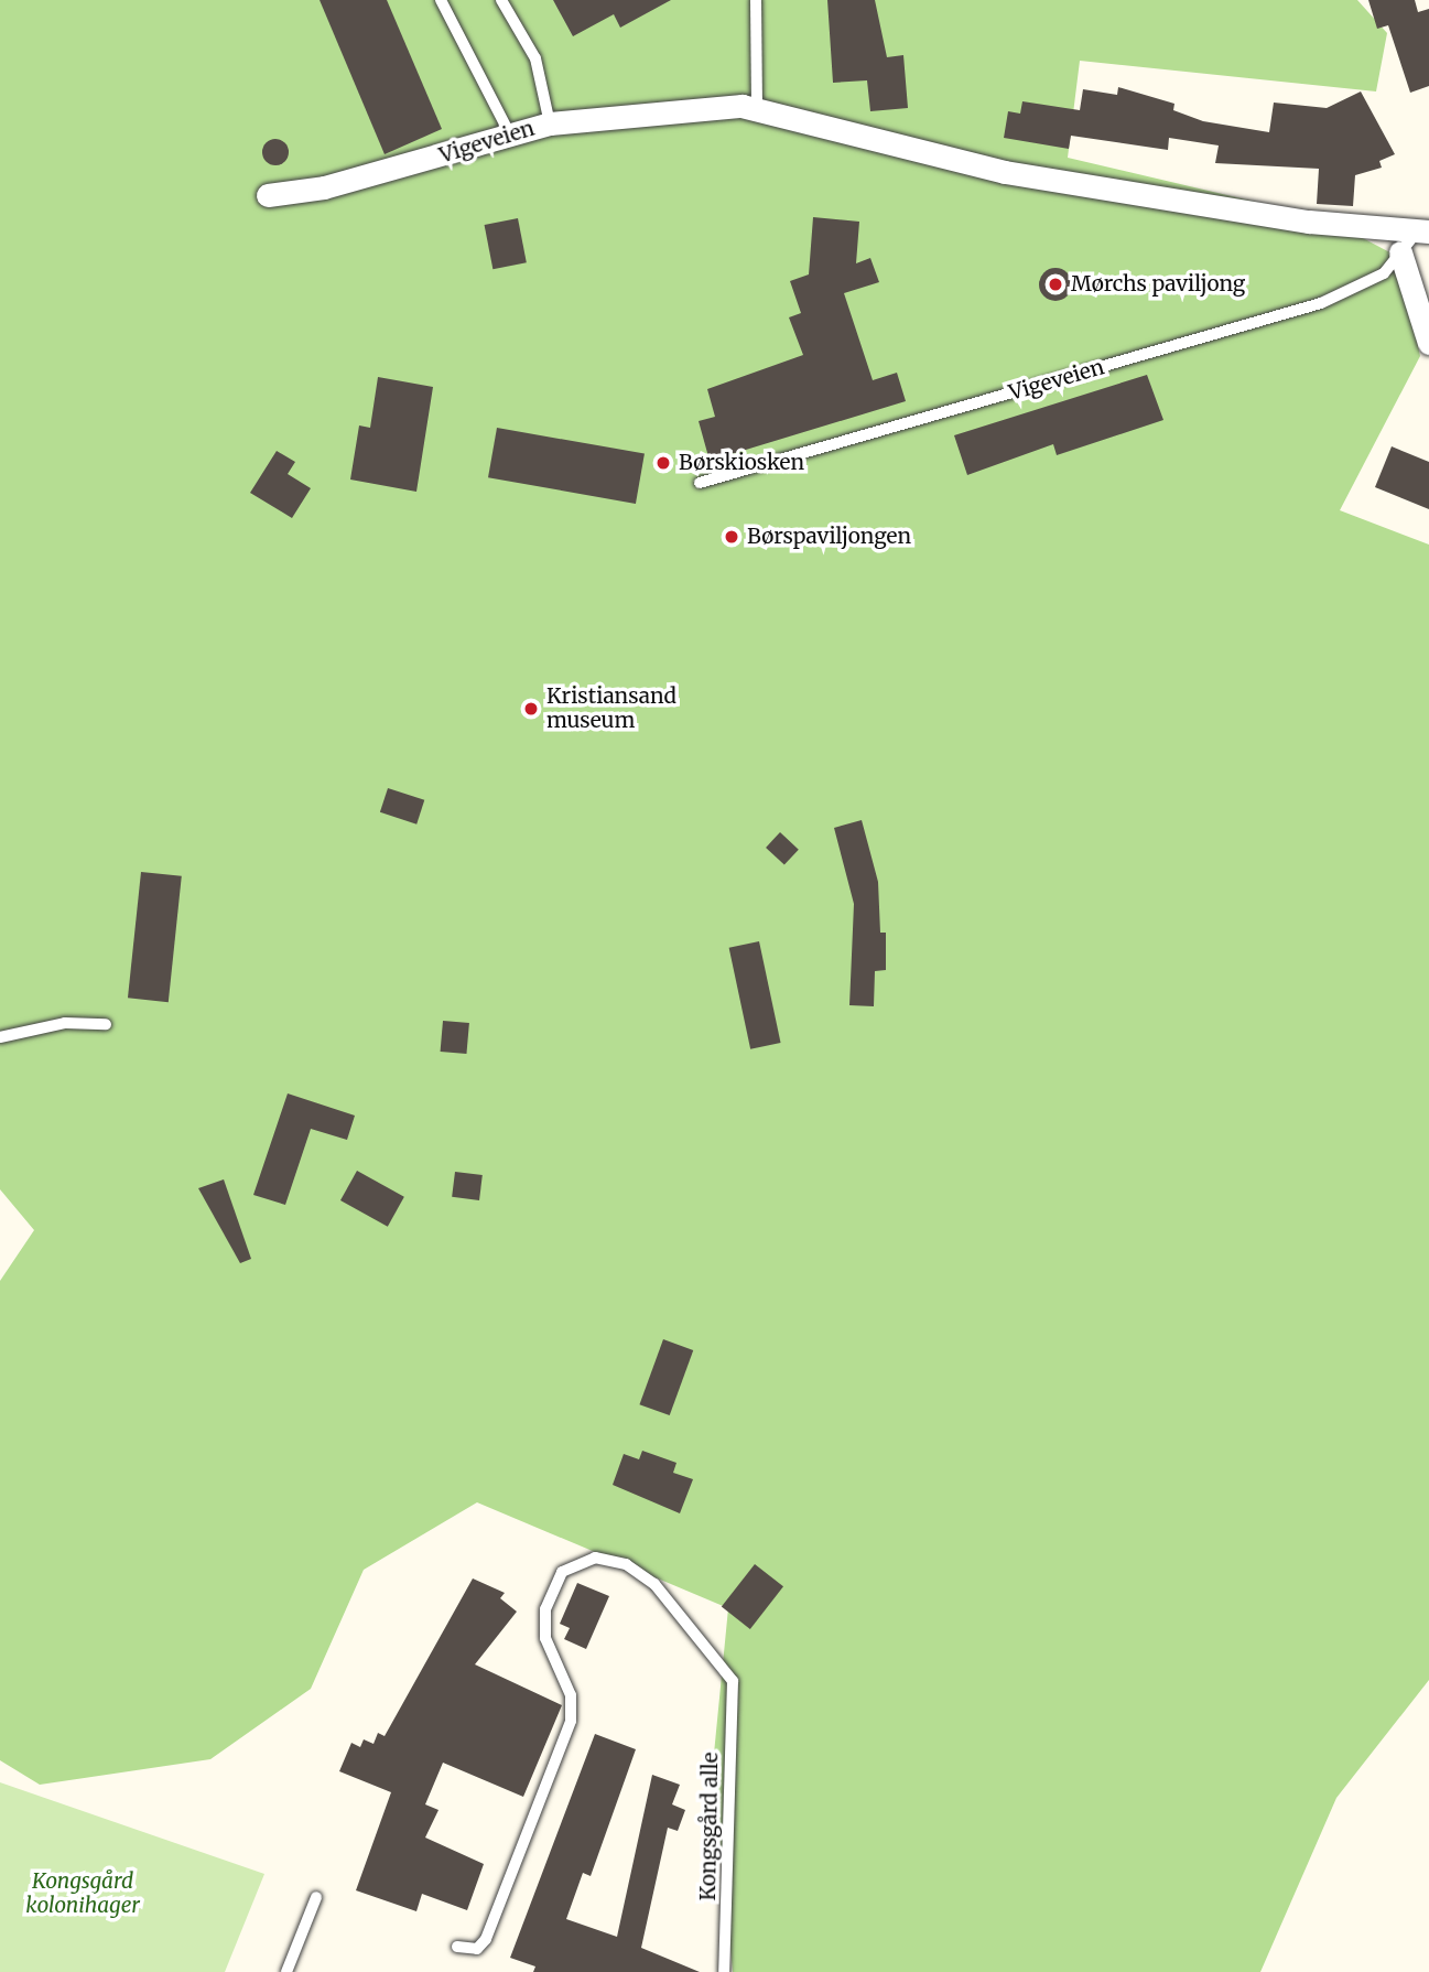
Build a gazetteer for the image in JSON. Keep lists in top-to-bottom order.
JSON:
{
  "streets": {
    "street": ["Vigeveien"],
    "lane": ["Kongsgård alle"]
  },
  "parks": ["Kongsgård kolonihager"],
  "places": [
    "Mørchs paviljong",
    "Børskiosken",
    "Børspaviljongen",
    "Kristiansand museum"
  ]
}
